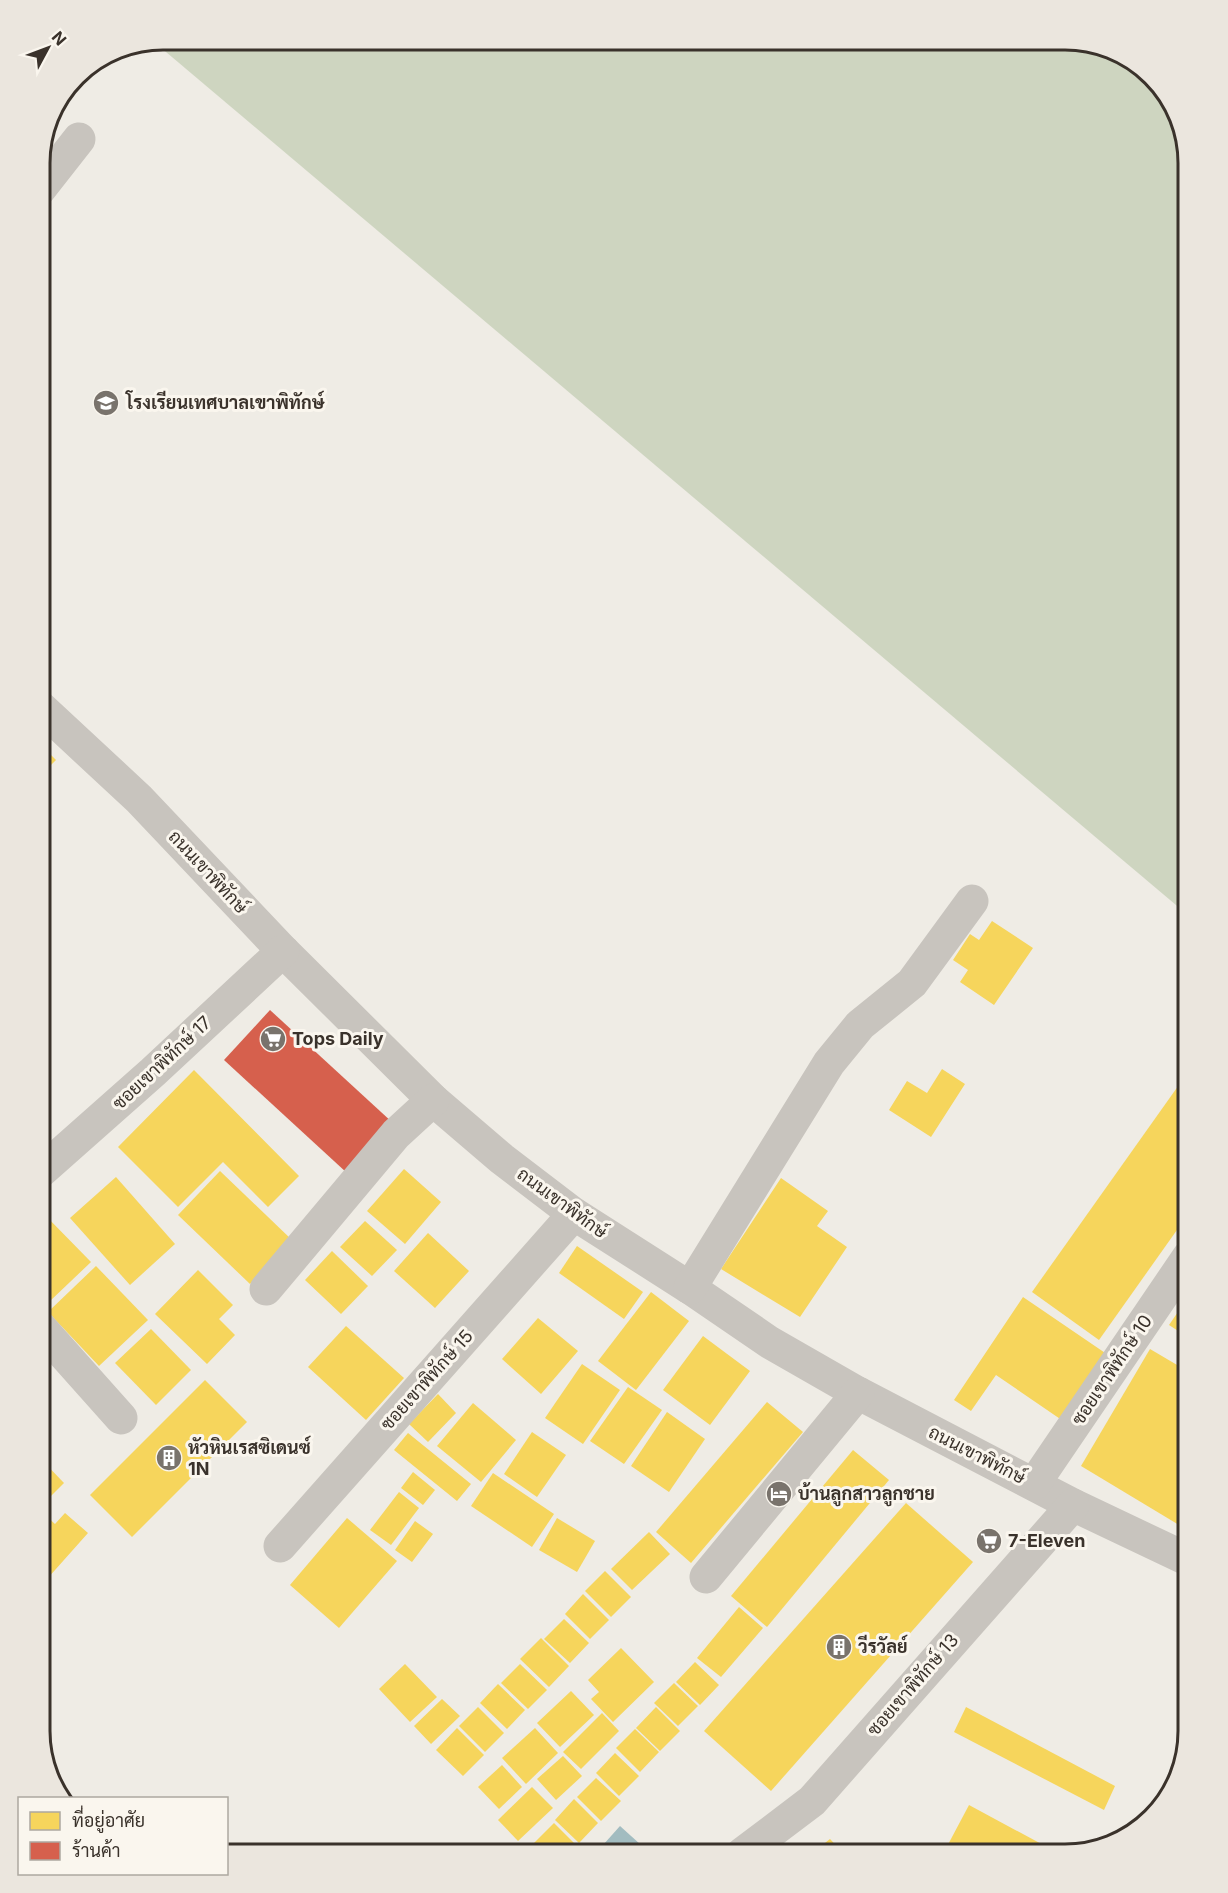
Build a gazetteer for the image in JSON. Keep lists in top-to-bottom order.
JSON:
{
  "streets": {
    "street": [
      "ถนนเขาพิทักษ์",
      "ซอยเขาพิทักษ์ 17",
      "ซอยเขาพิทักษ์ 10",
      "ซอยเขาพิทักษ์ 15",
      "ซอยเขาพิทักษ์ 13"
    ]
  },
  "crossings": [
    ["ถนนเขาพิทักษ์", "ซอยเขาพิทักษ์ 17"],
    ["ถนนเขาพิทักษ์", "ซอยเขาพิทักษ์ 10"],
    ["ถนนเขาพิทักษ์", "ซอยเขาพิทักษ์ 15"],
    ["ถนนเขาพิทักษ์", "ซอยเขาพิทักษ์ 13"]
  ],
  "places": {
    "school or university": ["โรงเรียนเทศบาลเขาพิทักษ์"],
    "supermarket": ["Tops Daily", "7-Eleven"],
    "building": ["หัวหินเรสซิเดนซ์ 1N", "วีรวัลย์"],
    "hotel": ["บ้านลูกสาวลูกชาย"]
  },
  "legend": ["ที่อยู่อาศัย", "ร้านค้า"],
  "north": "top right"
}
